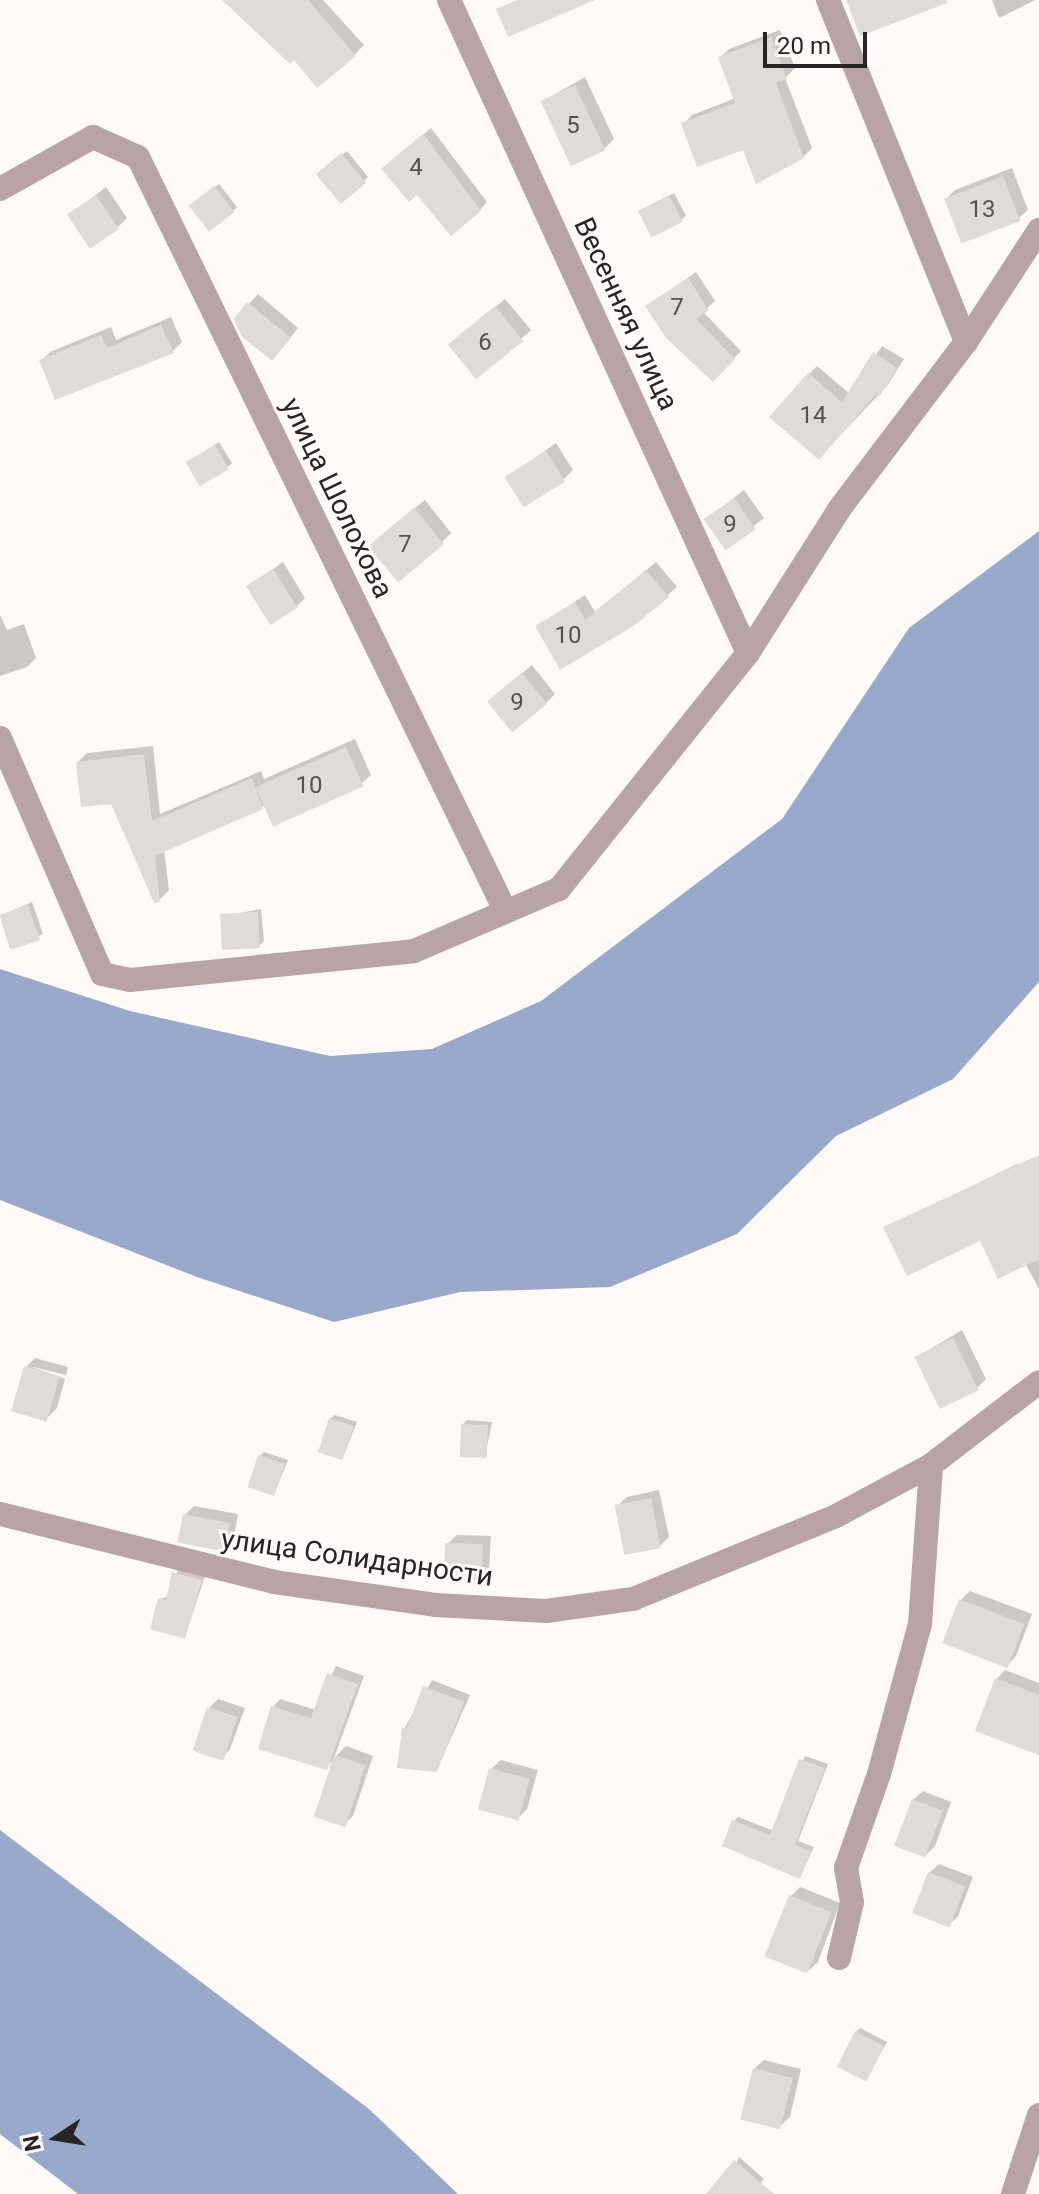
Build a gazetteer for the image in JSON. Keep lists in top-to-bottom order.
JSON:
{
  "streets": {
    "street": ["Весенняя улица", "улица Шолохова", "улица Солидарности"]
  },
  "house_numbers": [
    "5",
    "4",
    "13",
    "7",
    "6",
    "14",
    "9",
    "7",
    "10",
    "9",
    "10"
  ],
  "scale_bar": "20 m",
  "north": "left"
}
